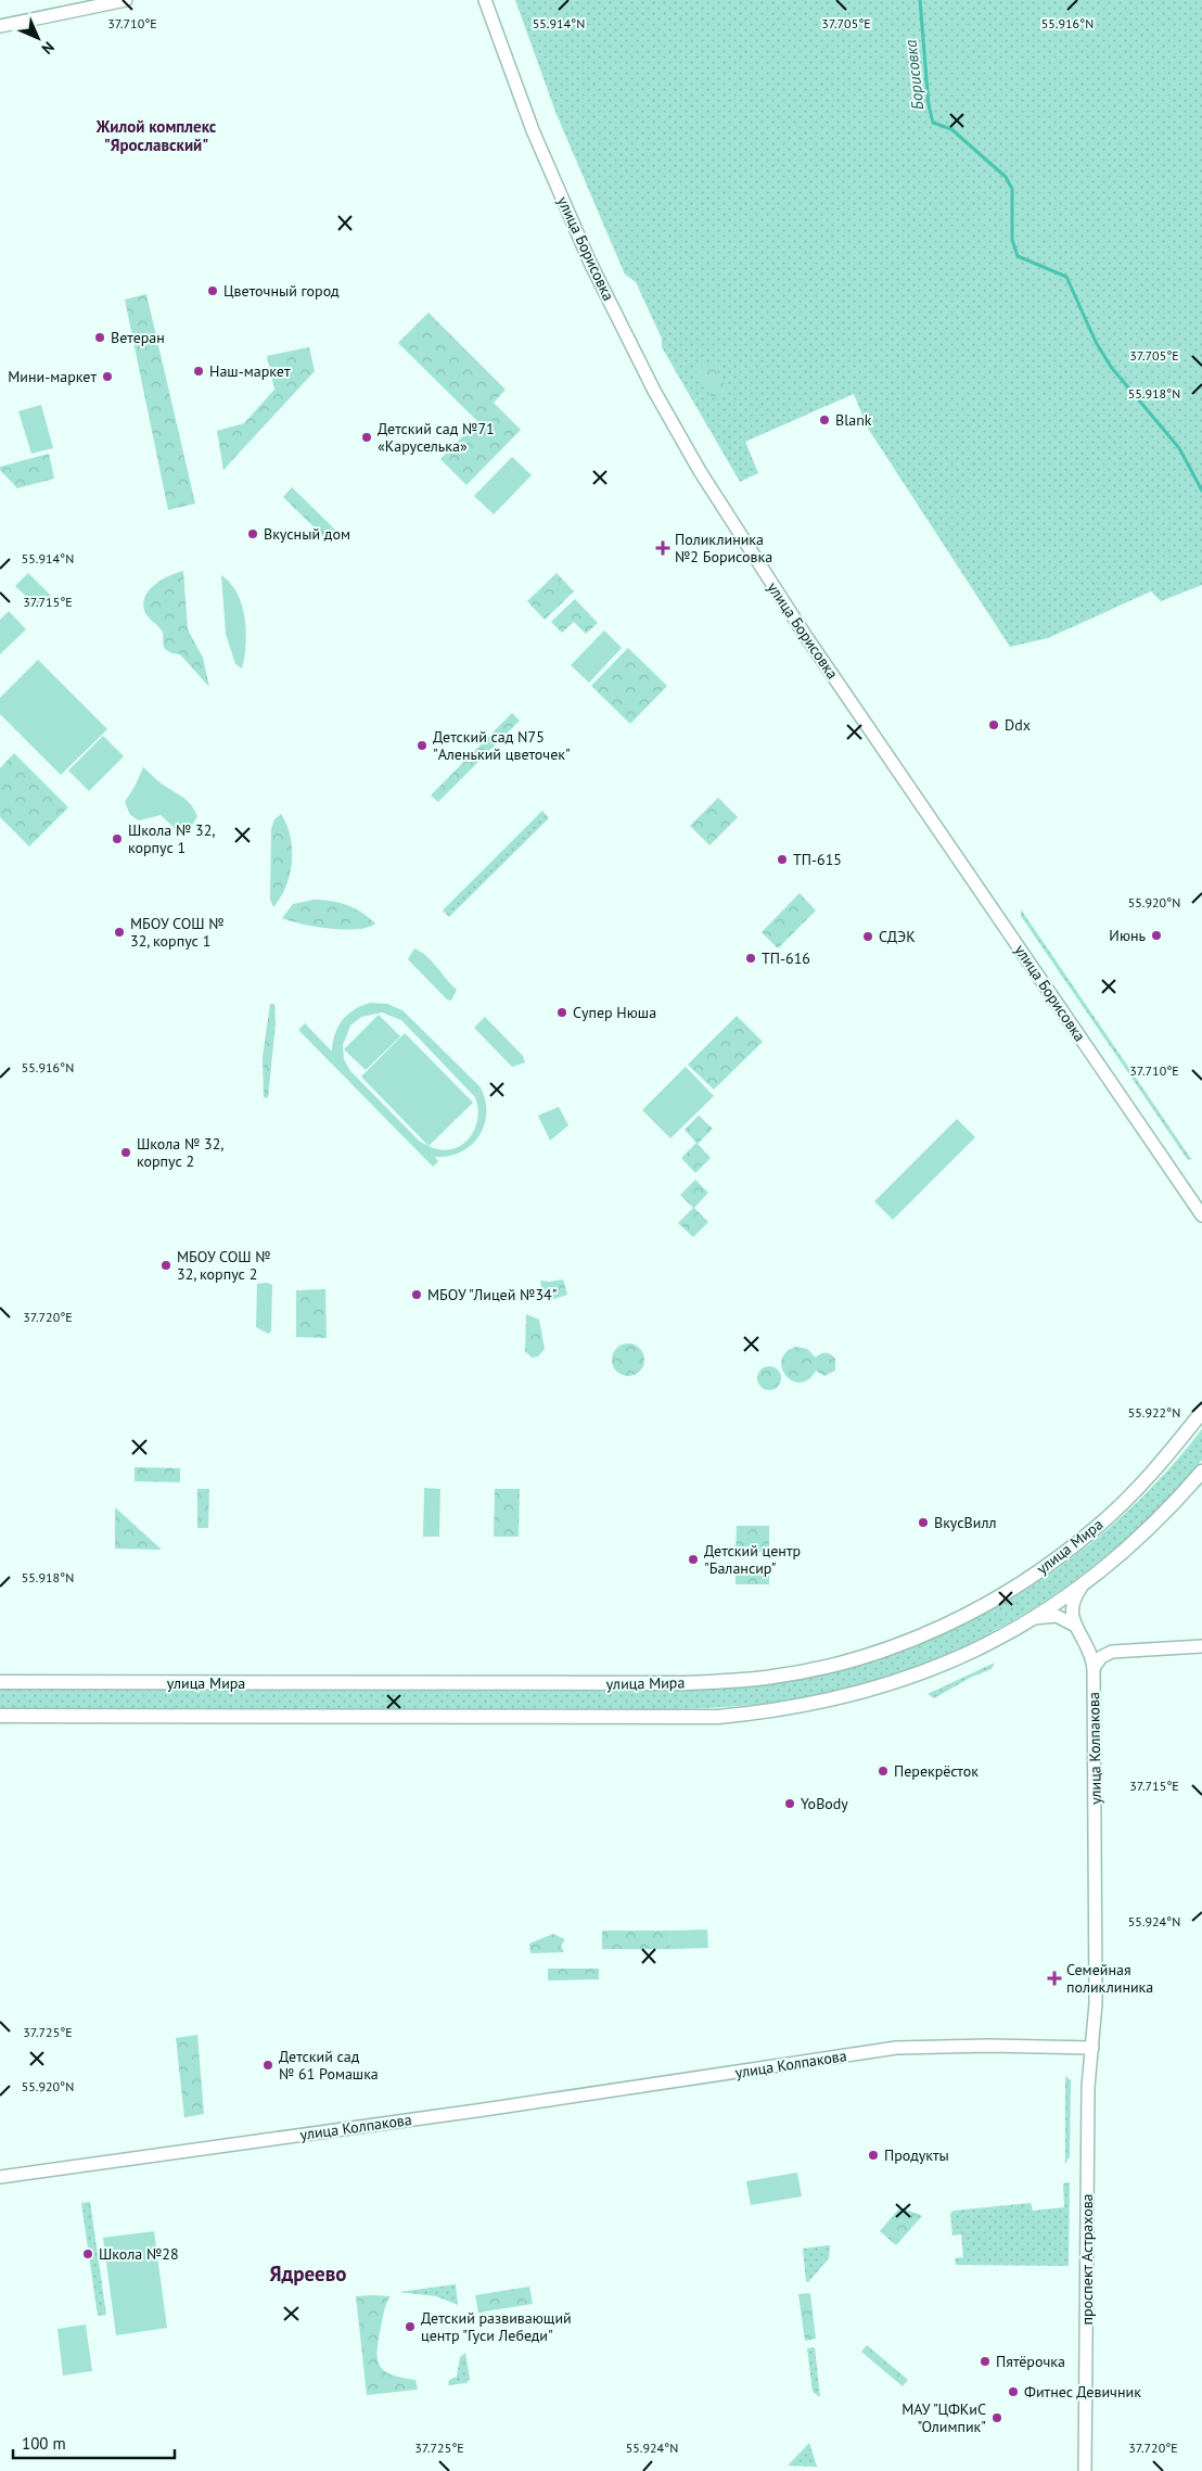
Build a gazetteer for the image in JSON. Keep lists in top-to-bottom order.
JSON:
{
  "streets": {
    "main road": ["улица Мира"],
    "street": ["улица Борисовка", "улица Колпакова", "проспект Астрахова"]
  },
  "crossings": [
    ["улица Колпакова", "проспект Астрахова"]
  ],
  "districts": ["Жилой комплекс \"Ярославский\"", "Ядреево"],
  "water": ["Борисовка"],
  "places": {
    "other": [
      "Цветочный город",
      "Ветеран",
      "Наш-маркет",
      "Мини-маркет",
      "Blank",
      "Детский сад №71 «Каруселька»",
      "Вкусный дом",
      "Ddx",
      "Детский сад N75 \"Аленький цветочек\"",
      "Школа № 32, корпус 1",
      "ТП-615",
      "МБОУ СОШ № 32, корпус 1",
      "Июнь",
      "СДЭК",
      "ТП-616",
      "Супер Нюша",
      "Школа № 32, корпус 2",
      "МБОУ СОШ № 32, корпус 2",
      "МБОУ \"Лицей №34\"",
      "ВкусВилл",
      "Детский центр \"Балансир\"",
      "Перекрёсток",
      "YoBody",
      "Детский сад № 61 Ромашка",
      "Продукты",
      "Школа №28",
      "Детский развивающий центр \"Гуси Лебеди\"",
      "Пятёрочка",
      "Фитнес Девичник",
      "МАУ \"ЦФКиС \"Олимпик\""
    ],
    "health": ["Поликлиника №2 Борисовка", "Семейная поликлиника"]
  },
  "scale_bar": "100 m",
  "north": "bottom right",
  "coordinates": [
    "37.710°E",
    "55.914°N",
    "37.705°E",
    "55.916°N",
    "55.918°N",
    "37.715°E",
    "55.920°N",
    "37.720°E",
    "55.922°N",
    "55.924°N",
    "37.725°E"
  ]
}
